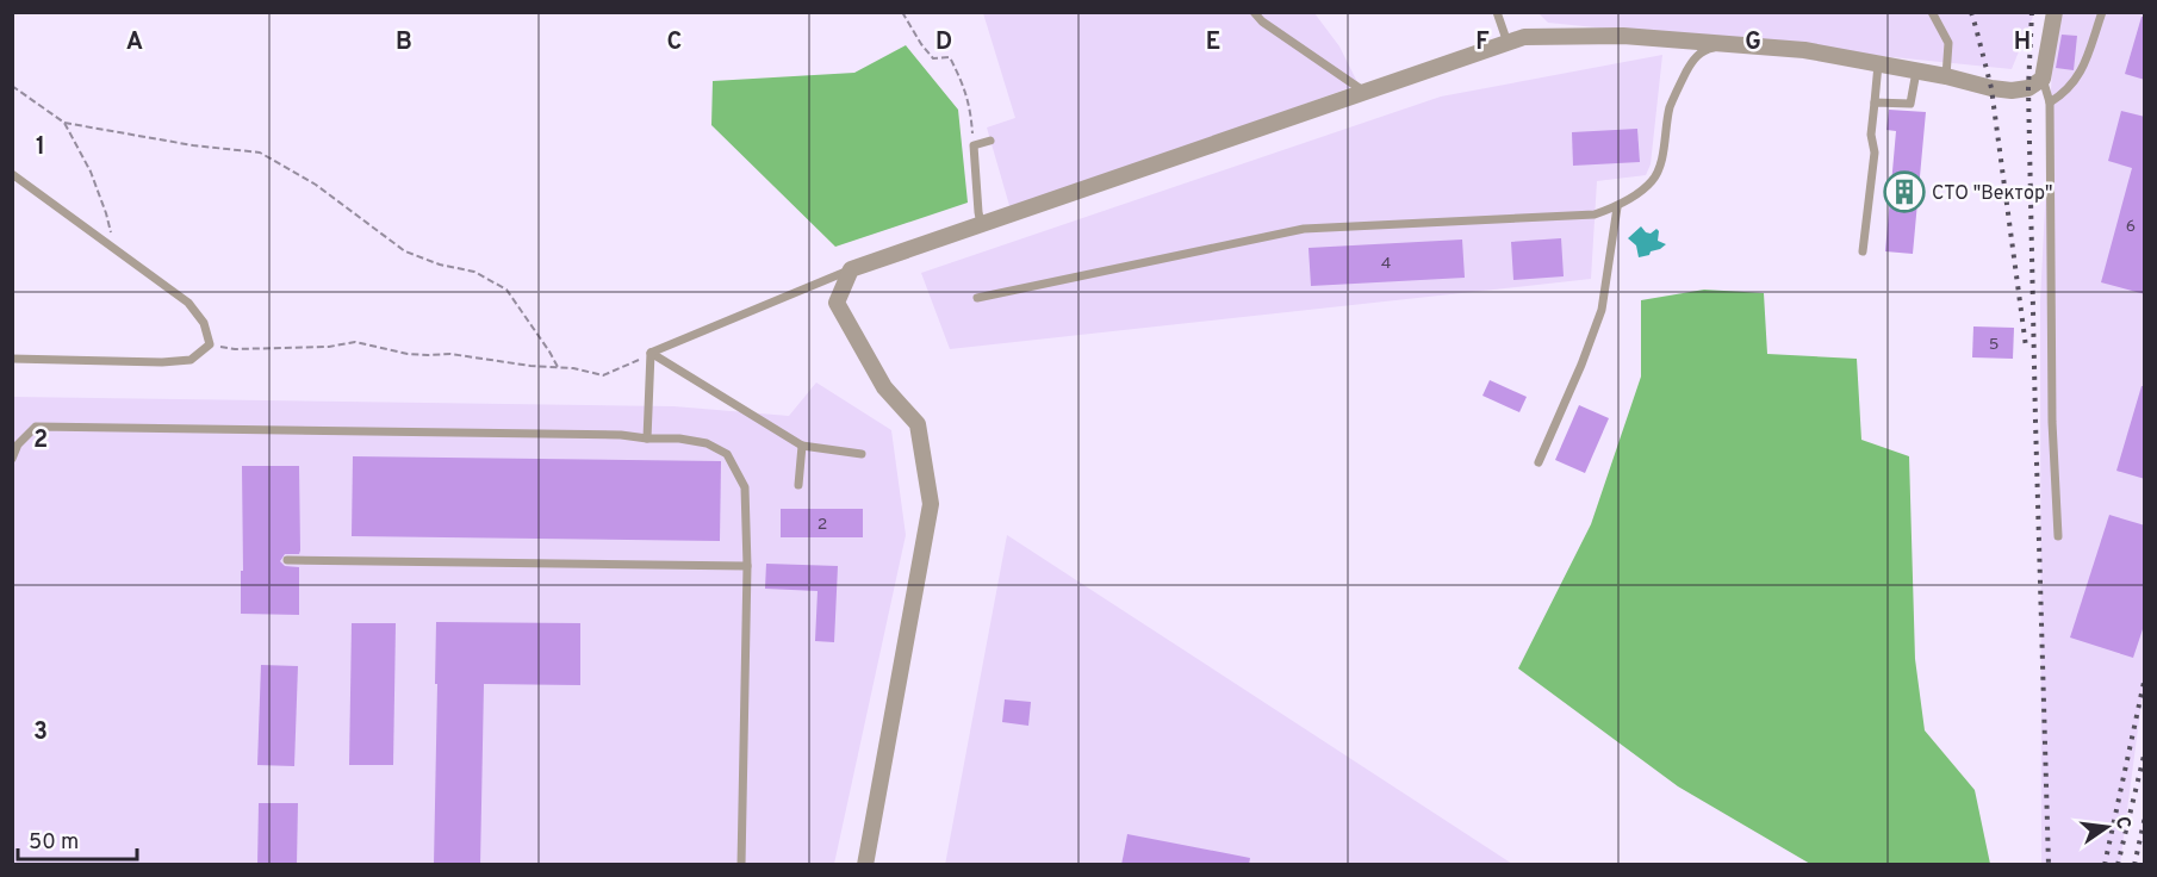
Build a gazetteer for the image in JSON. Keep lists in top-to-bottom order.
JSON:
{
  "places": {
    "building": ["СТО \"Вектор\""]
  },
  "house_numbers": [
    "6",
    "4",
    "5",
    "2"
  ],
  "scale_bar": "50 m",
  "north": "right",
  "grid": {
    "columns": [
      "A",
      "B",
      "C",
      "D",
      "E",
      "F",
      "G",
      "H"
    ],
    "rows": ["1", "2", "3"]
  }
}
